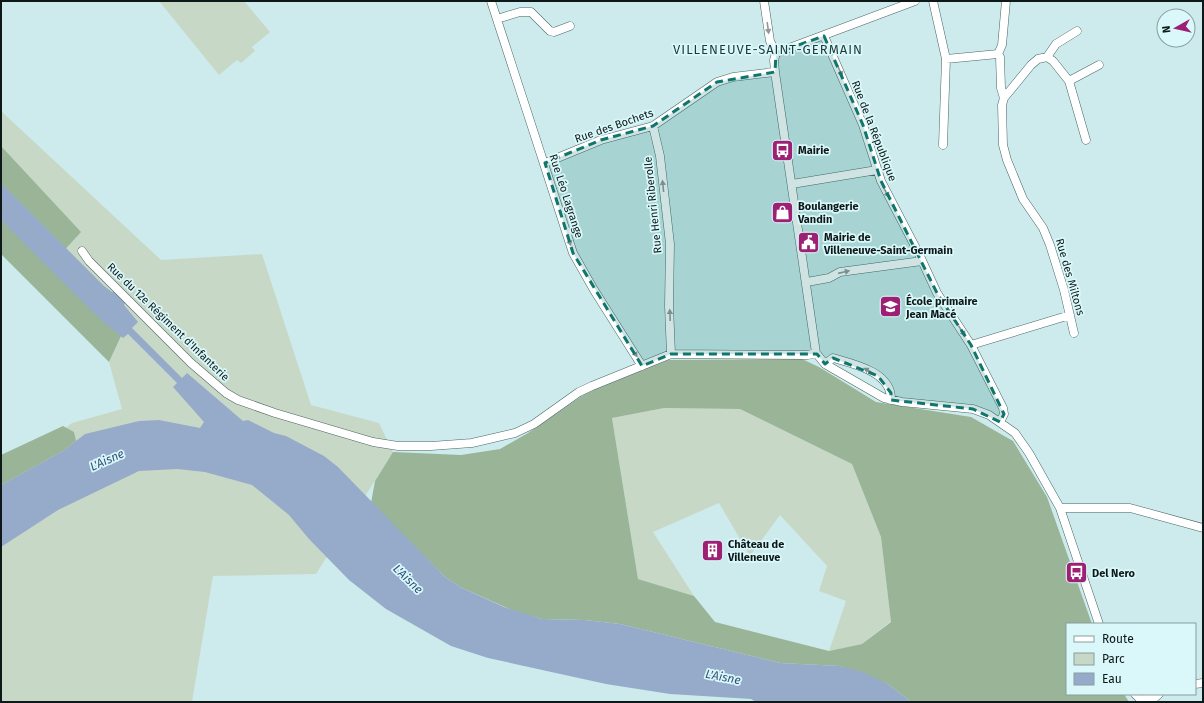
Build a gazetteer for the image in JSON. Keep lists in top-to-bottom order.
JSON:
{
  "streets": {
    "street": [
      "Rue des Bochets",
      "Rue de la République",
      "Rue Léo Lagrange",
      "Rue Henri Riberolle",
      "Rue des Miltons",
      "Rue du 12e Régiment d'Infanterie"
    ]
  },
  "crossings": [
    ["Rue des Bochets", "Rue Léo Lagrange"],
    ["Rue des Bochets", "Rue Henri Riberolle"],
    ["Rue Léo Lagrange", "Rue du 12e Régiment d'Infanterie"],
    ["Rue Henri Riberolle", "Rue du 12e Régiment d'Infanterie"]
  ],
  "one_way": ["Rue de la République", "Rue Léo Lagrange", "Rue Henri Riberolle"],
  "districts": ["VILLENEUVE-SAINT-GERMAIN"],
  "water": ["L'Aisne"],
  "places": {
    "bus stop": ["Mairie", "Del Nero"],
    "shop": ["Boulangerie Vandin"],
    "public building": ["Mairie de Villeneuve-Saint-Germain"],
    "school or university": ["École primaire Jean Macé"],
    "building": ["Château de Villeneuve"]
  },
  "legend": ["Route", "Parc", "Eau"],
  "north": "left"
}
